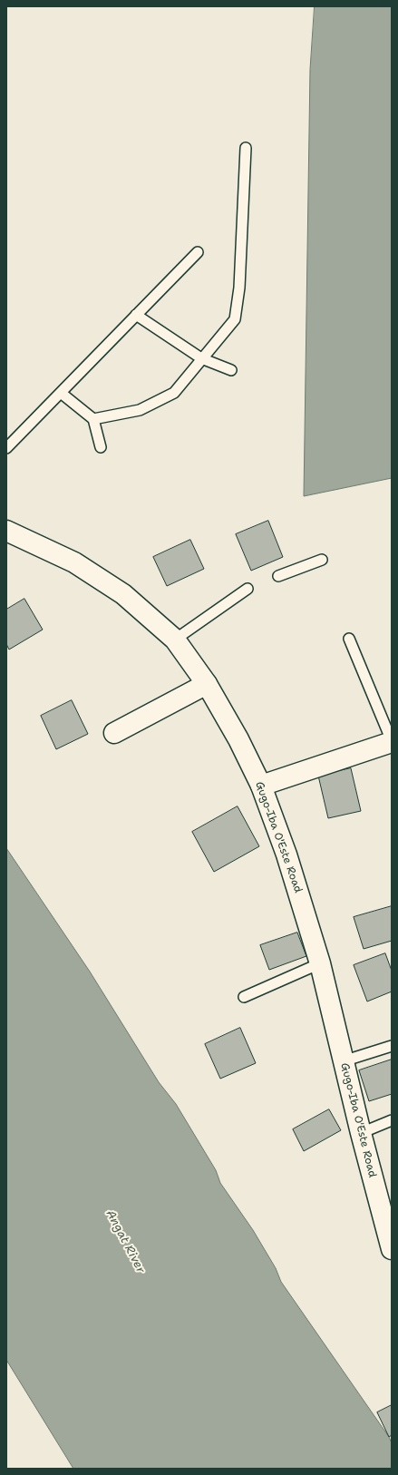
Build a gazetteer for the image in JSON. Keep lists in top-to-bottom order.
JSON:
{
  "streets": {
    "main road": ["Gugo-Iba O'Este Road"]
  },
  "water": ["Angat River"]
}
